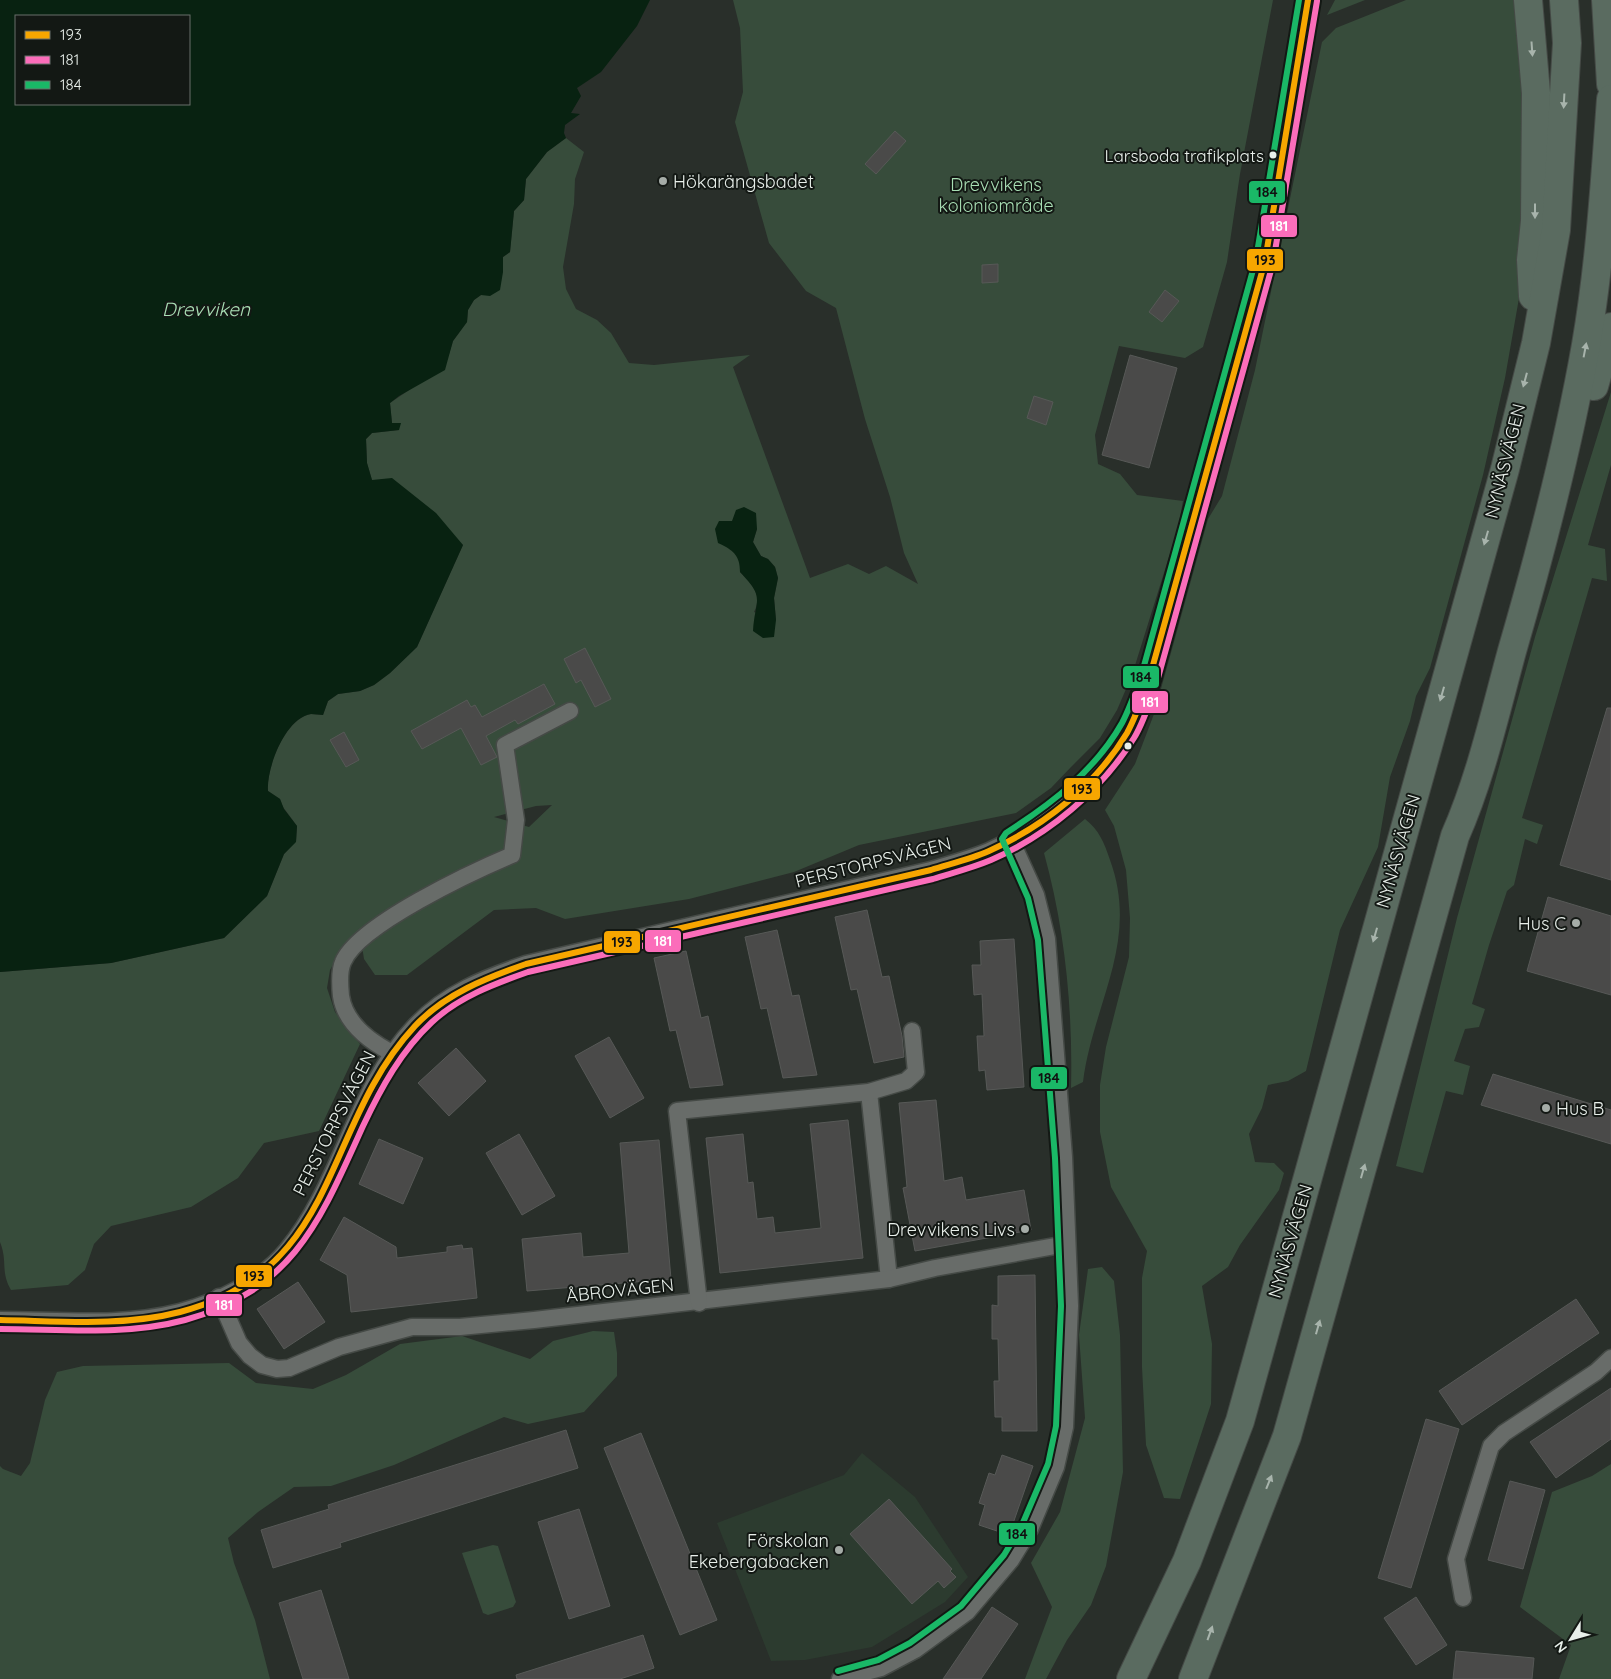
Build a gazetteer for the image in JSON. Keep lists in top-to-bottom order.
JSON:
{
  "streets": {
    "highway": ["NYNÄSVÄGEN"],
    "street": ["PERSTORPSVÄGEN", "ÅBROVÄGEN"]
  },
  "crossings": [
    ["PERSTORPSVÄGEN", "ÅBROVÄGEN"]
  ],
  "water": ["Drevviken"],
  "parks": ["Drevvikens koloniområde"],
  "places": [
    "Larsboda trafikplats",
    "Hökarängsbadet",
    "Hus C",
    "Hus B",
    "Drevvikens Livs",
    "Förskolan Ekebergabacken"
  ],
  "lines": ["transit line 193", "transit line 184", "transit line 181"],
  "legend": ["193", "181", "184"],
  "north": "bottom left"
}
